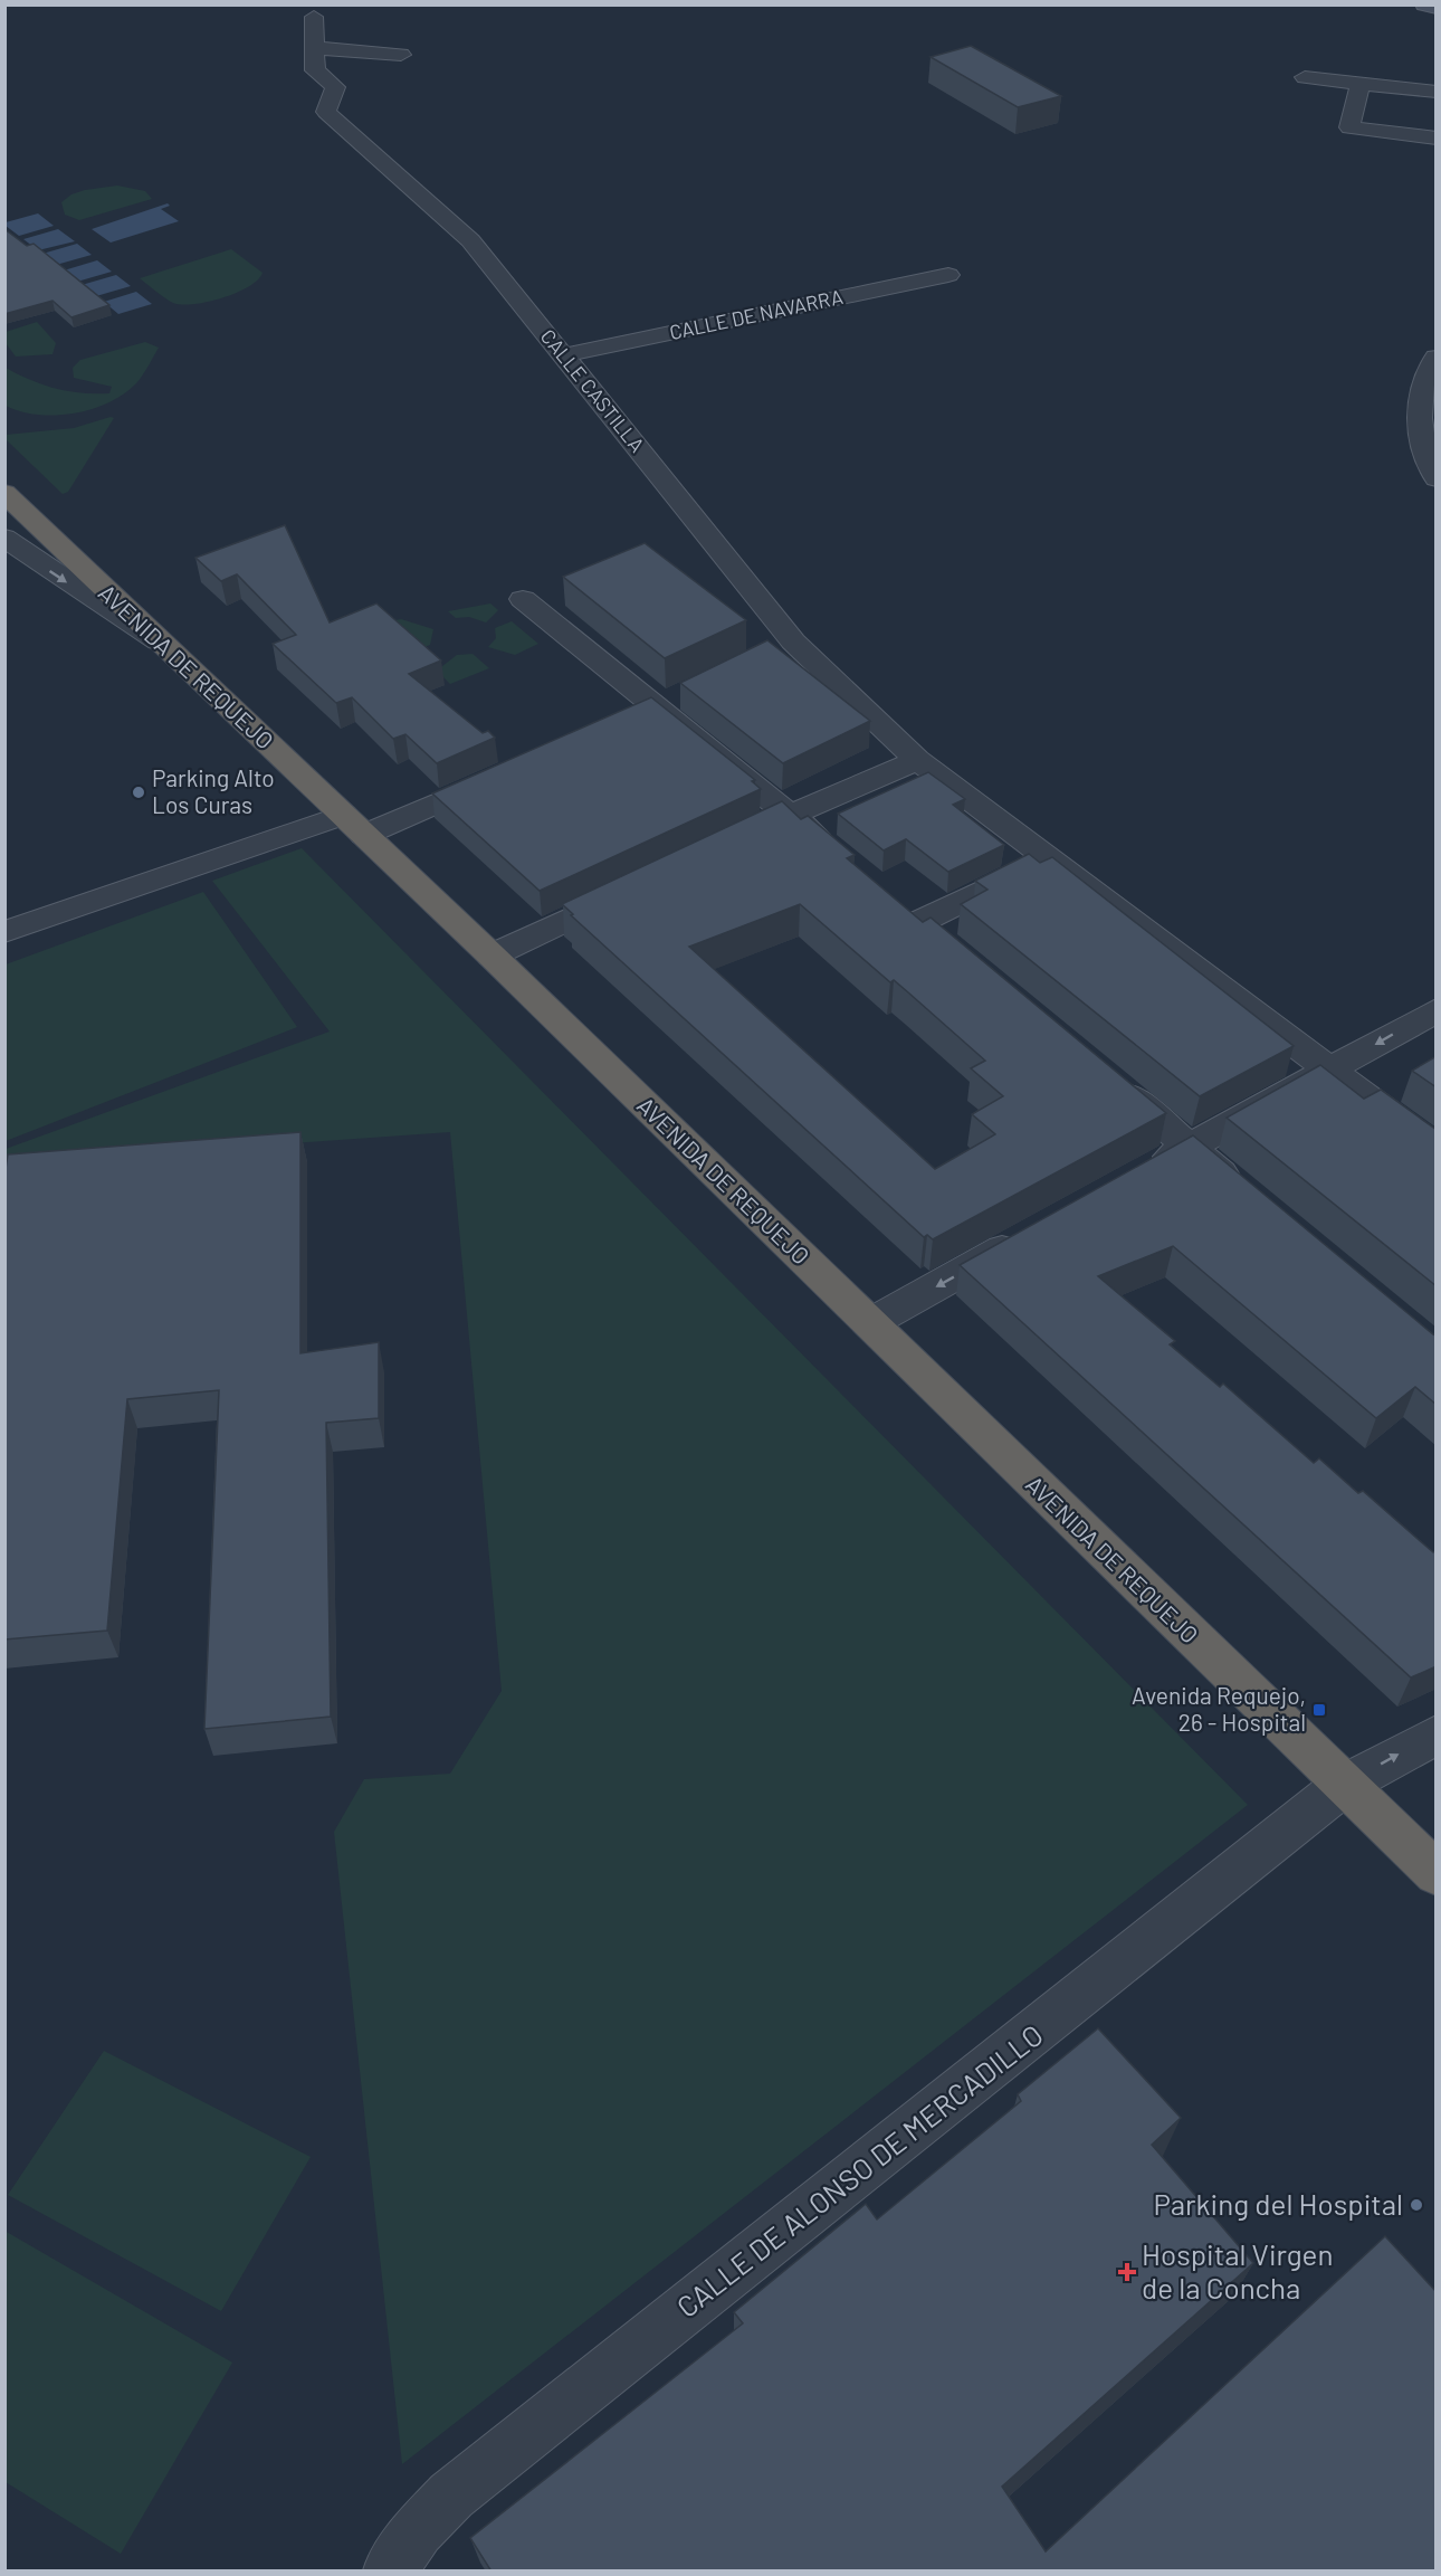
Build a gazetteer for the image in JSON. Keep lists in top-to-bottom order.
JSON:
{
  "streets": {
    "highway": ["AVENIDA DE REQUEJO"],
    "street": ["CALLE DE NAVARRA", "CALLE CASTILLA", "CALLE DE ALONSO DE MERCADILLO"]
  },
  "crossings": [
    ["CALLE DE NAVARRA", "CALLE CASTILLA"],
    ["AVENIDA DE REQUEJO", "CALLE DE ALONSO DE MERCADILLO"]
  ],
  "places": {
    "other": ["Parking Alto Los Curas", "Parking del Hospital"],
    "transit": ["Avenida Requejo, 26 - Hospital"],
    "health": ["Hospital Virgen de la Concha"]
  }
}
